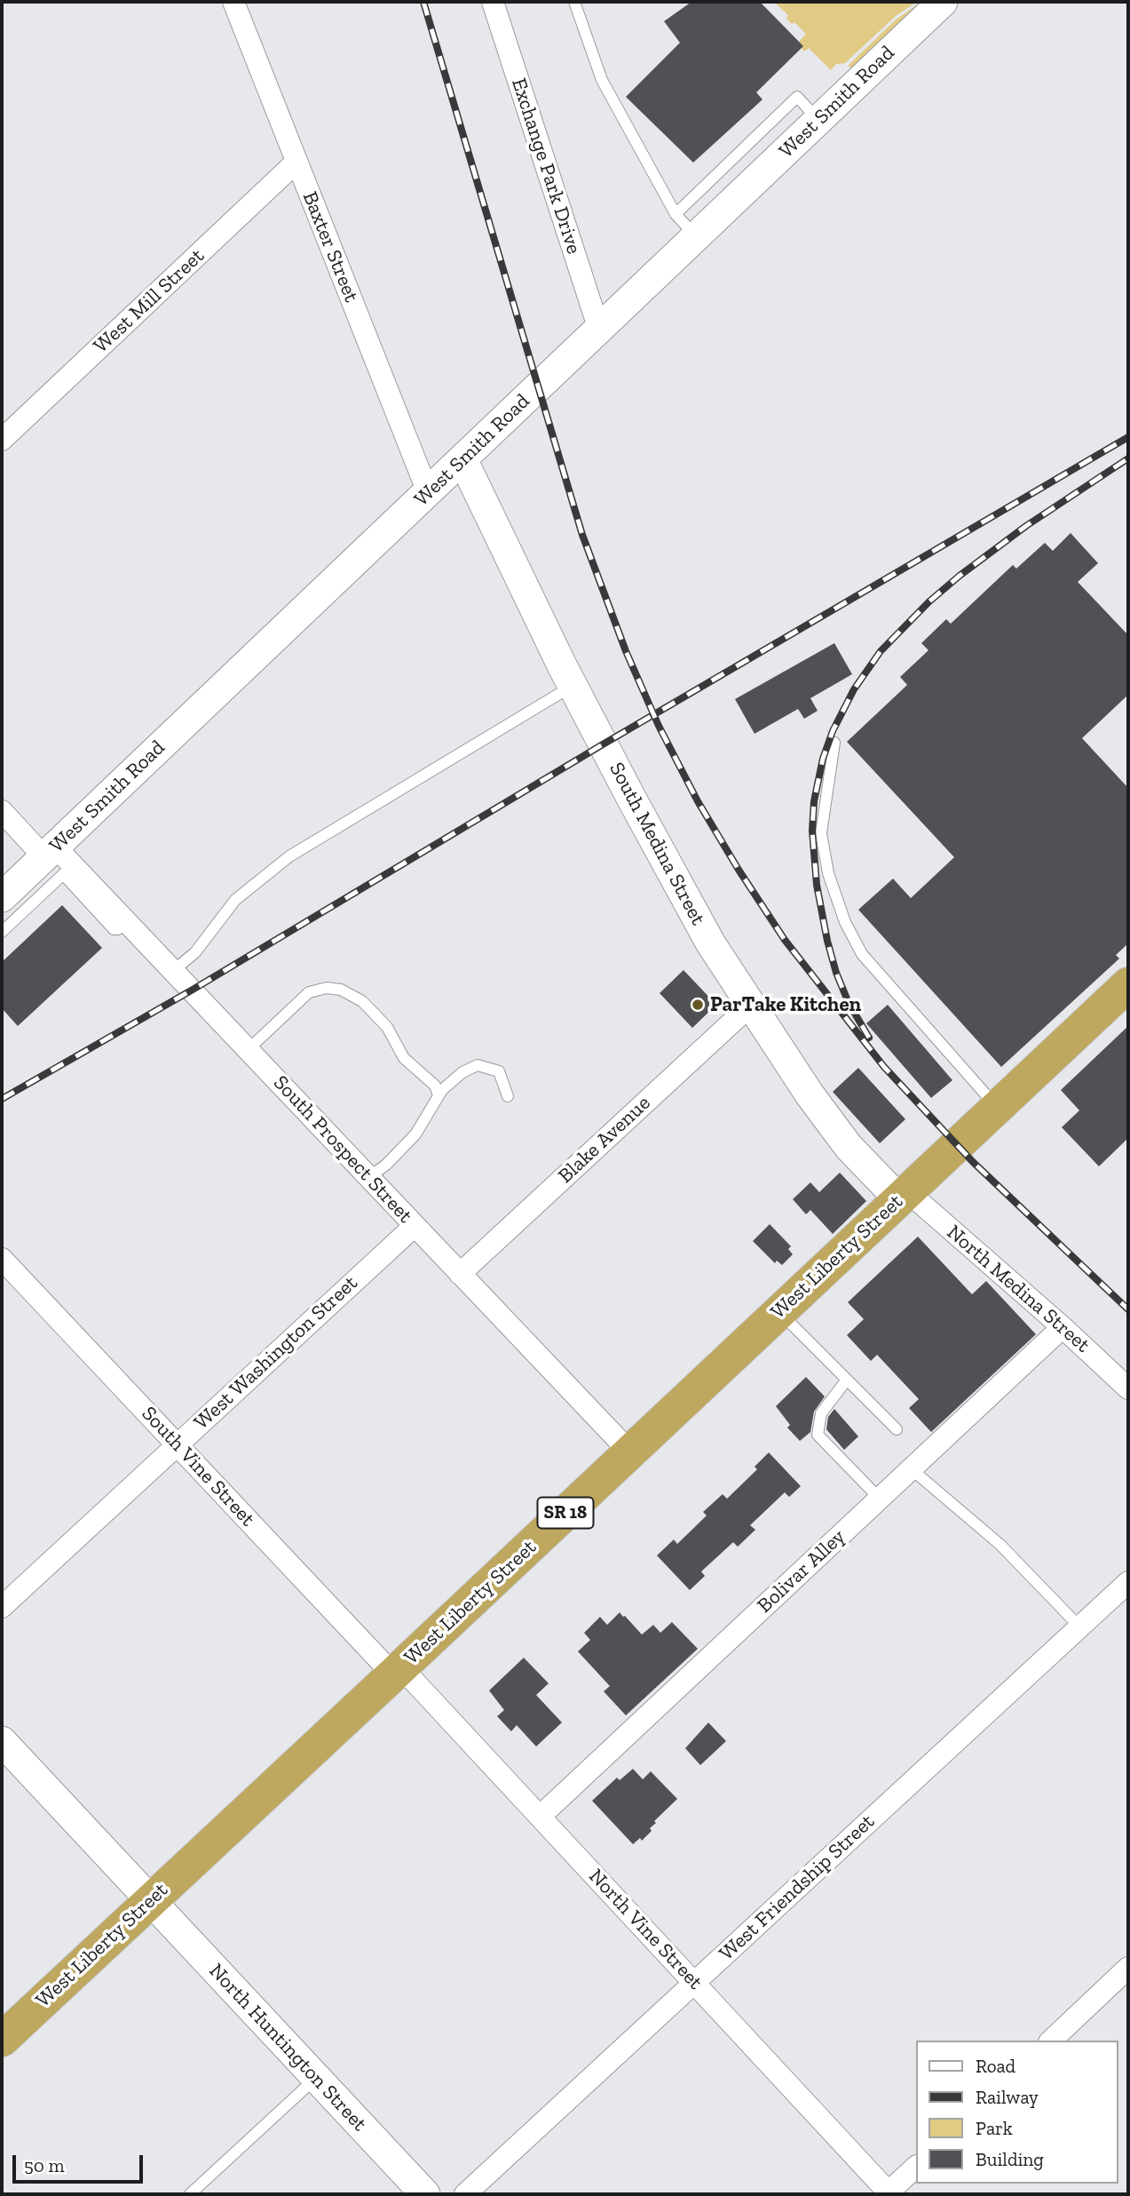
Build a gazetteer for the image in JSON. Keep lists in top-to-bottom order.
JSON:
{
  "streets": {
    "highway": ["West Liberty Street", "SR 18"],
    "street": [
      "West Smith Road",
      "Exchange Park Drive",
      "Baxter Street",
      "West Mill Street",
      "South Medina Street",
      "Blake Avenue",
      "South Prospect Street",
      "North Medina Street",
      "West Washington Street",
      "South Vine Street",
      "Bolivar Alley",
      "West Friendship Street",
      "North Vine Street",
      "North Huntington Street"
    ]
  },
  "crossings": [
    ["West Smith Road", "Exchange Park Drive"],
    ["West Smith Road", "Baxter Street"],
    ["West Smith Road", "South Medina Street"],
    ["West Smith Road", "South Prospect Street"],
    ["Baxter Street", "West Mill Street"],
    ["South Medina Street", "Blake Avenue"],
    ["South Medina Street", "West Liberty Street"],
    ["South Medina Street", "North Medina Street"],
    ["Blake Avenue", "South Prospect Street"],
    ["South Prospect Street", "West Liberty Street"],
    ["South Prospect Street", "West Washington Street"],
    ["West Liberty Street", "North Medina Street"],
    ["West Liberty Street", "South Vine Street"],
    ["West Liberty Street", "North Vine Street"],
    ["West Liberty Street", "North Huntington Street"],
    ["North Medina Street", "Bolivar Alley"],
    ["West Washington Street", "South Vine Street"],
    ["South Vine Street", "North Vine Street"],
    ["Bolivar Alley", "North Vine Street"],
    ["West Friendship Street", "North Vine Street"]
  ],
  "places": ["ParTake Kitchen"],
  "legend": [
    "Road",
    "Railway",
    "Park",
    "Building"
  ],
  "scale_bar": "50 m"
}
